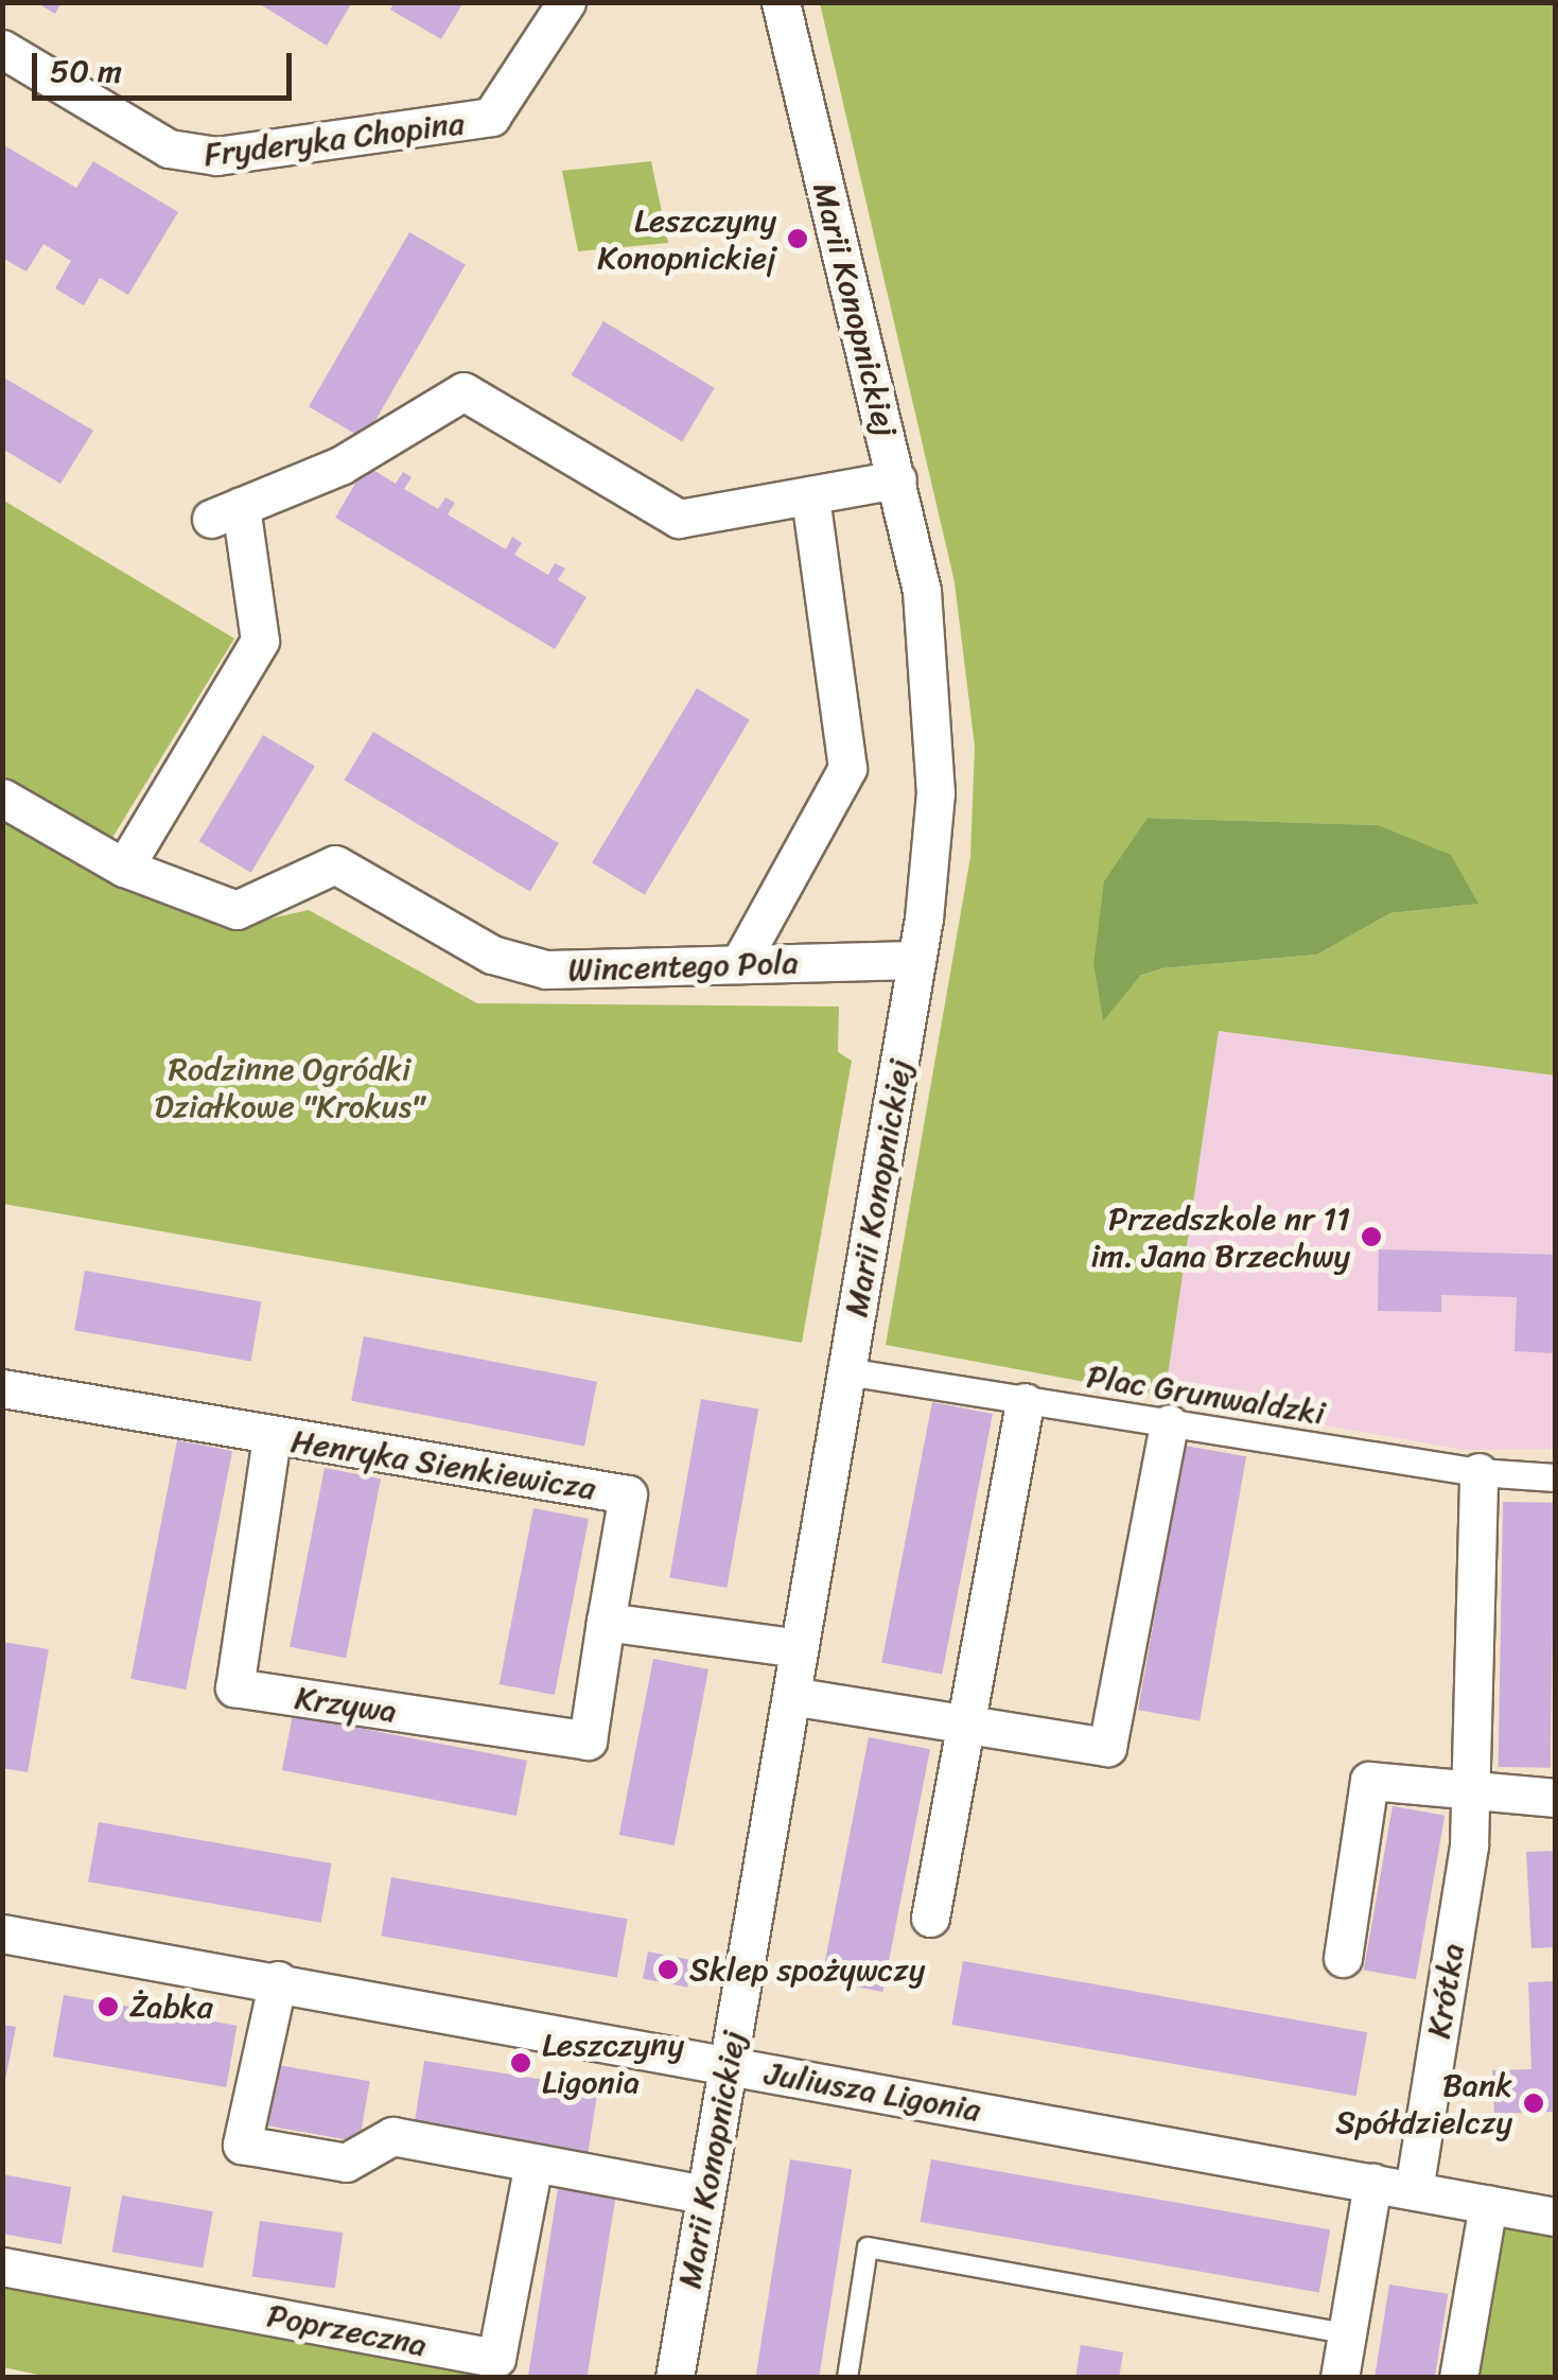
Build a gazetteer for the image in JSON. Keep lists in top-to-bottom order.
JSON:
{
  "streets": {
    "street": [
      "Fryderyka Chopina",
      "Marii Konopnickiej",
      "Wincentego Pola",
      "Plac Grunwaldzki",
      "Henryka Sienkiewicza",
      "Krzywa",
      "Krótka",
      "Juliusza Ligonia",
      "Poprzeczna"
    ]
  },
  "crossings": [
    ["Marii Konopnickiej", "Wincentego Pola"],
    ["Marii Konopnickiej", "Plac Grunwaldzki"],
    ["Marii Konopnickiej", "Juliusza Ligonia"],
    ["Plac Grunwaldzki", "Krótka"],
    ["Henryka Sienkiewicza", "Krzywa"],
    ["Krótka", "Juliusza Ligonia"]
  ],
  "parks": ["Rodzinne Ogródki Działkowe \"Krokus\""],
  "places": [
    "Leszczyny Konopnickiej",
    "Przedszkole nr 11 im. Jana Brzechwy",
    "Sklep spożywczy",
    "Żabka",
    "Leszczyny Ligonia",
    "Bank Spółdzielczy"
  ],
  "scale_bar": "50 m"
}
